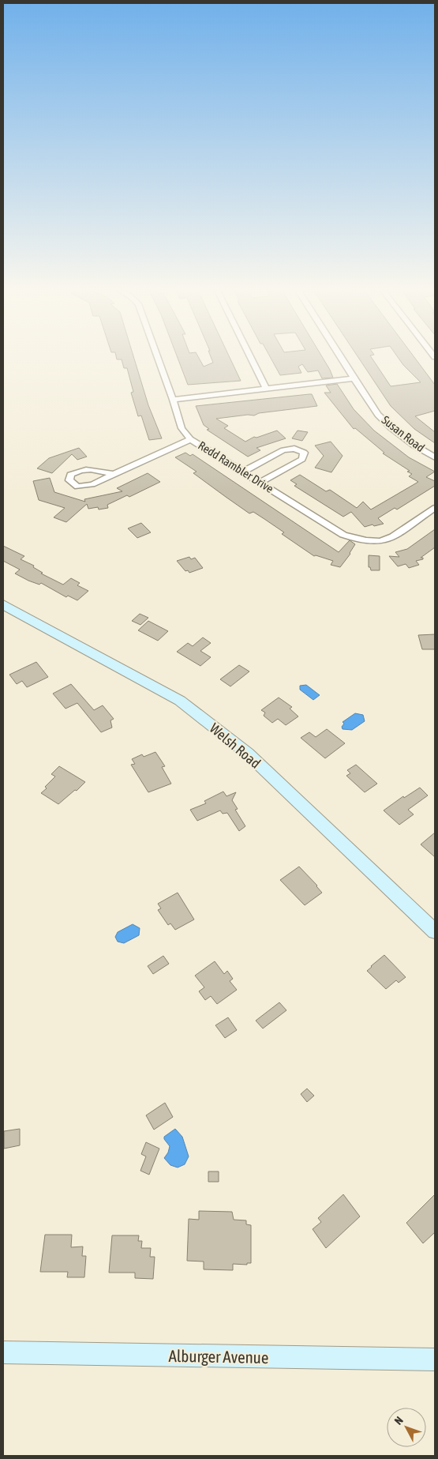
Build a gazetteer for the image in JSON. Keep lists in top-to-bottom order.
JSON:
{
  "streets": {
    "main road": ["Welsh Road", "Alburger Avenue"],
    "street": ["Susan Road", "Redd Rambler Drive"]
  },
  "north": "top left"
}
